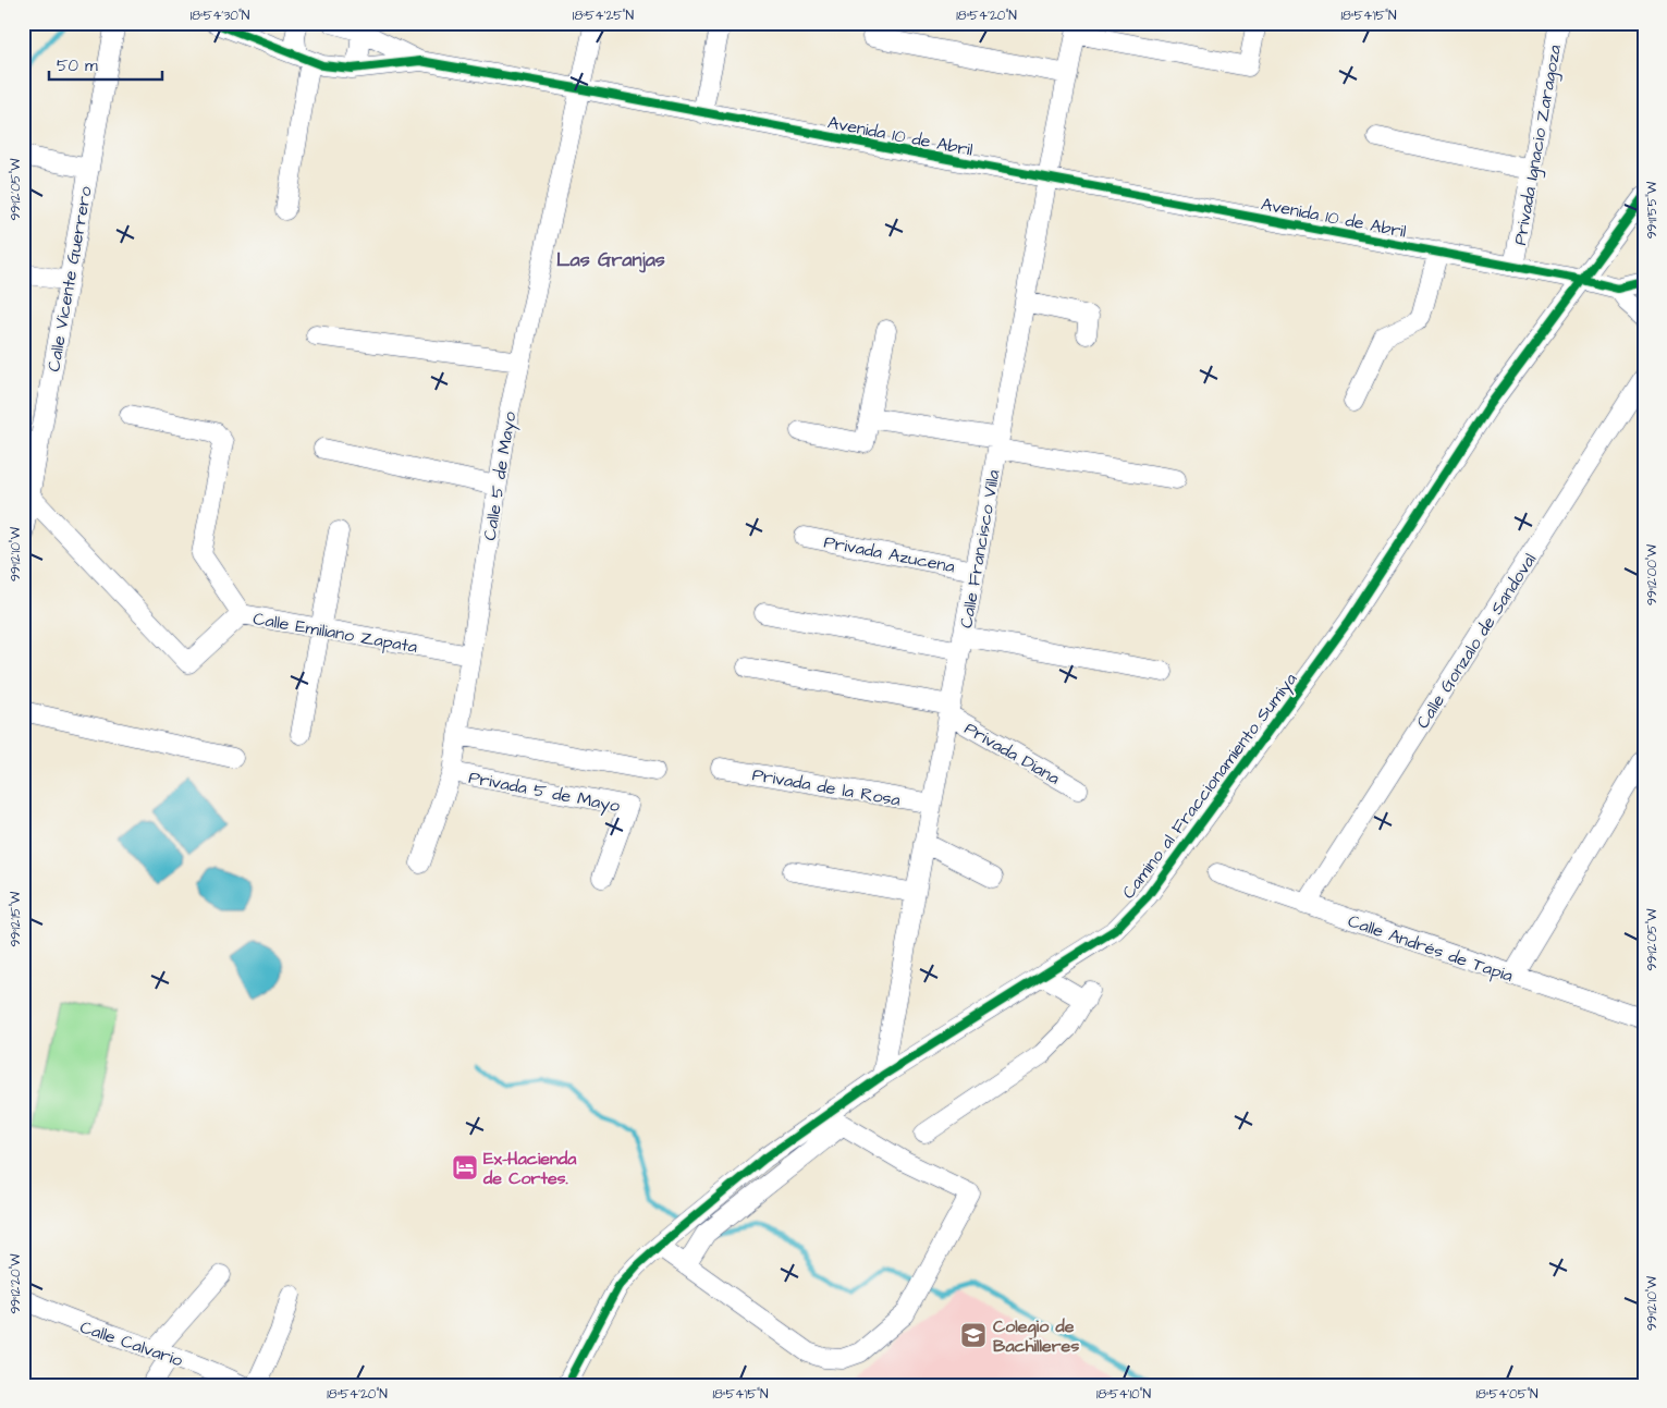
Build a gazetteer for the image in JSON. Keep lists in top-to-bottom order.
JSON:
{
  "streets": {
    "street": [
      "Avenida 10 de Abril",
      "Privada Ignacio Zaragoza",
      "Calle Vicente Guerrero",
      "Calle 5 de Mayo",
      "Calle Francisco Villa",
      "Privada Azucena",
      "Calle Emiliano Zapata",
      "Calle Gonzalo de Sandoval",
      "Privada Diana",
      "Camino al Fraccionamiento Sumiya",
      "Privada de la Rosa",
      "Privada 5 de Mayo",
      "Calle Andrés de Tapia",
      "Calle Calvario"
    ]
  },
  "crossings": [
    ["Avenida 10 de Abril", "Privada Ignacio Zaragoza"],
    ["Avenida 10 de Abril", "Calle 5 de Mayo"],
    ["Avenida 10 de Abril", "Calle Francisco Villa"],
    ["Avenida 10 de Abril", "Camino al Fraccionamiento Sumiya"],
    ["Calle Vicente Guerrero", "Calle Emiliano Zapata"],
    ["Calle 5 de Mayo", "Calle Emiliano Zapata"],
    ["Calle 5 de Mayo", "Privada 5 de Mayo"],
    ["Calle Francisco Villa", "Privada Azucena"],
    ["Calle Francisco Villa", "Privada Diana"],
    ["Calle Francisco Villa", "Camino al Fraccionamiento Sumiya"],
    ["Calle Francisco Villa", "Privada de la Rosa"],
    ["Calle Gonzalo de Sandoval", "Calle Andrés de Tapia"]
  ],
  "districts": ["Las Granjas"],
  "places": {
    "hotel": ["Ex-Hacienda de Cortes."],
    "school or university": ["Colegio de Bachilleres"]
  },
  "scale_bar": "50 m",
  "coordinates": [
    "18°54'30\"N",
    "18°54'25\"N",
    "18°54'20\"N",
    "18°54'15\"N",
    "99°12'05\"W",
    "99°11'55\"W",
    "99°12'10\"W",
    "99°12'00\"W",
    "99°12'15\"W",
    "99°12'20\"W",
    "18°54'10\"N",
    "18°54'05\"N"
  ]
}
